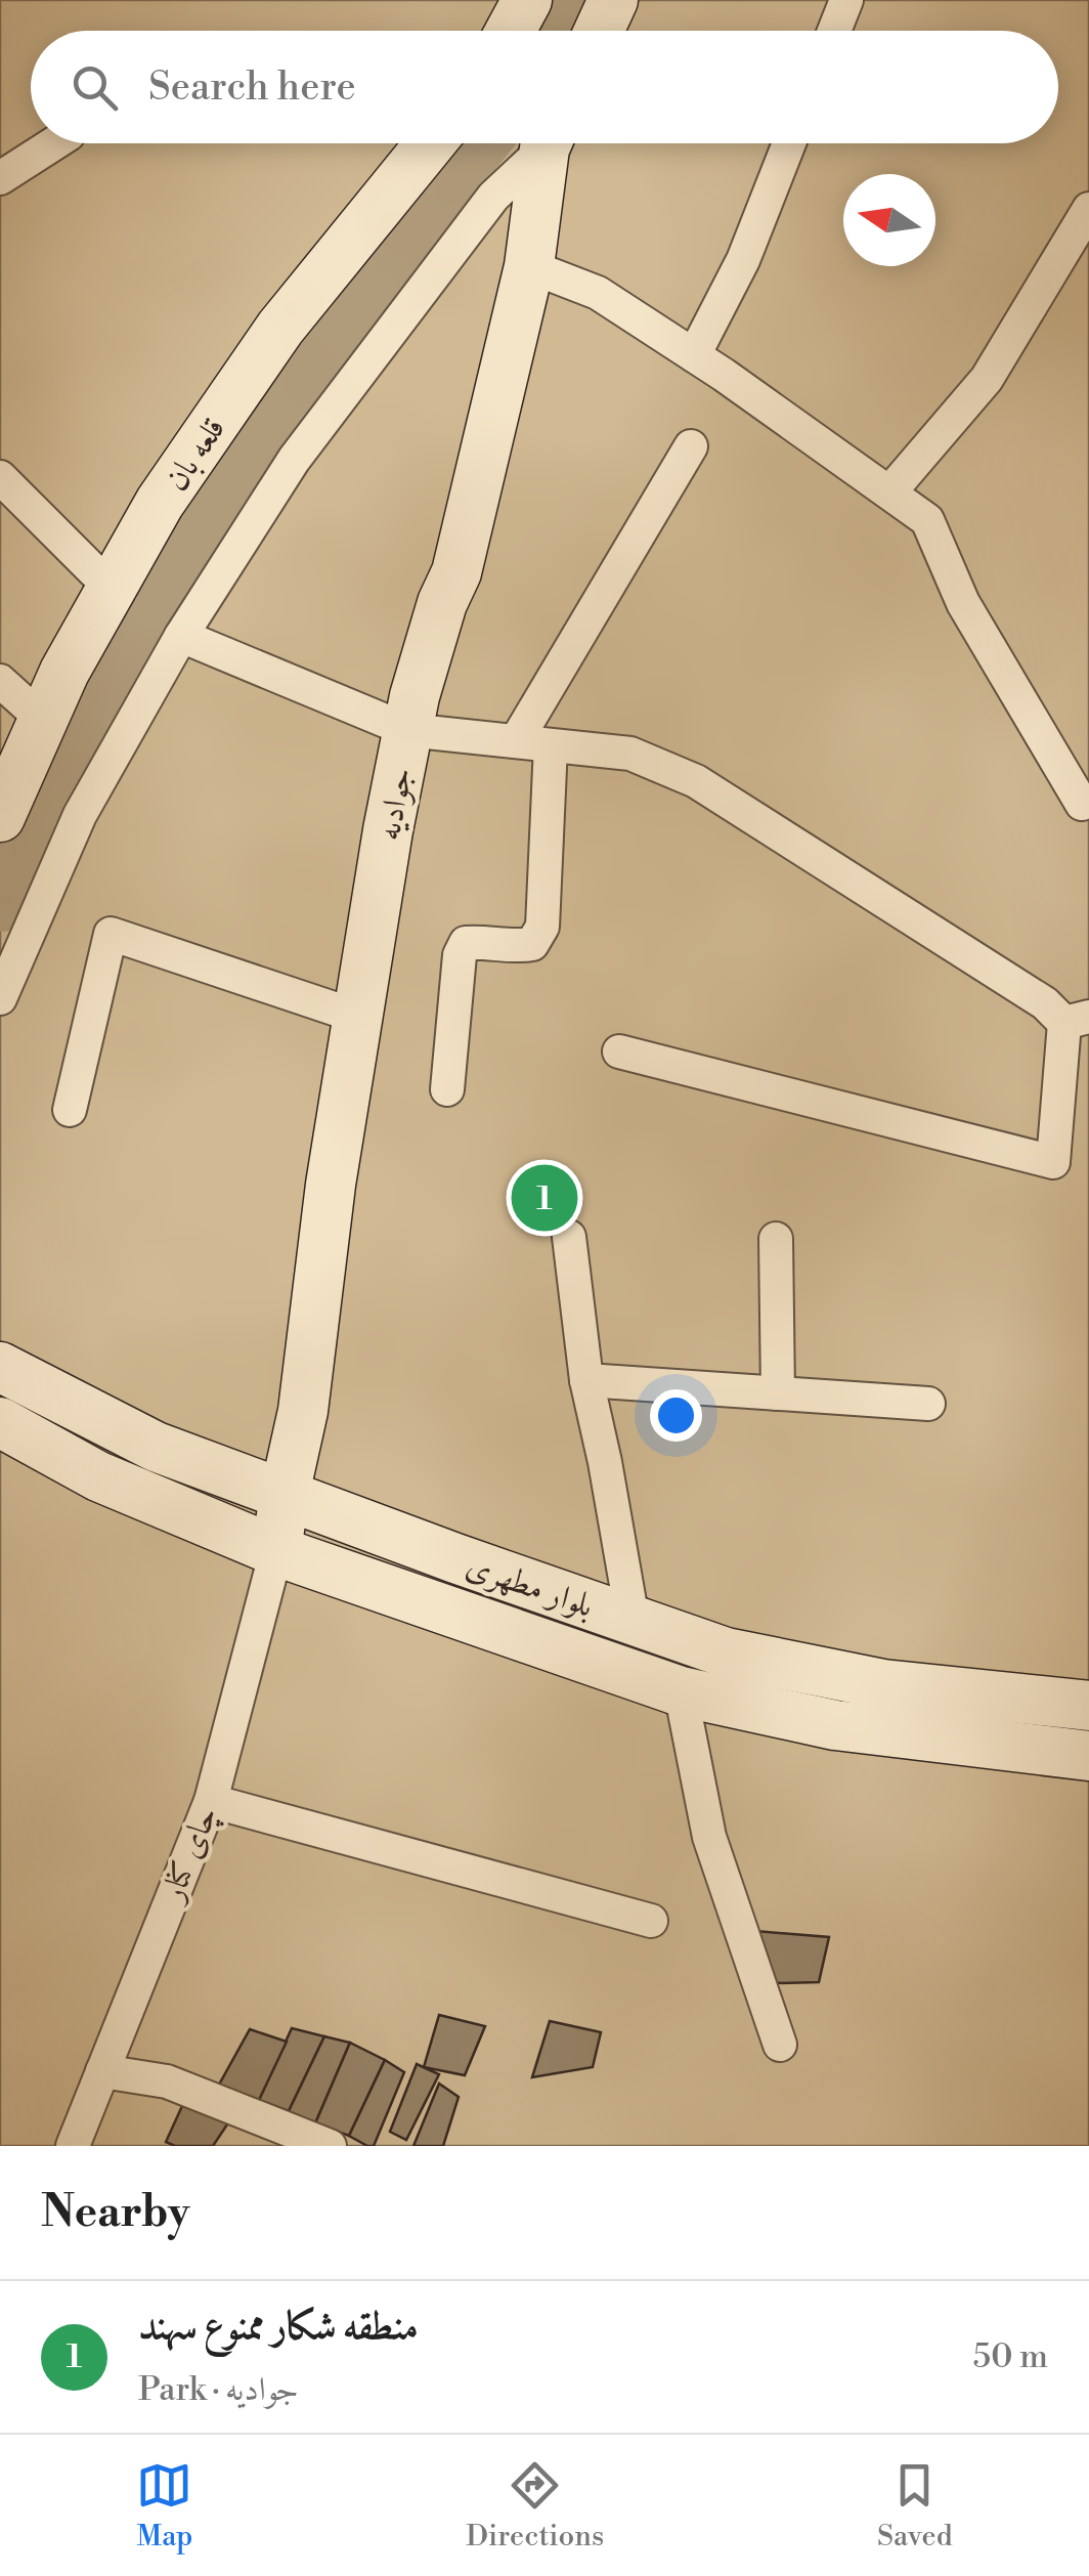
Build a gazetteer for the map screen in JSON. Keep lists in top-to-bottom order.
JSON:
{
  "streets": {
    "main road": ["قلعه بان", "جوادیه", "بلوار مطهری"],
    "street": ["چای کنار"]
  },
  "crossings": [
    ["جوادیه", "بلوار مطهری"],
    ["جوادیه", "چای کنار"],
    ["بلوار مطهری", "چای کنار"]
  ],
  "north": "left",
  "page": {
    "search": "Search here",
    "pins": "1",
    "heading": "Nearby",
    "list": [
      {
        "mark": "1",
        "name": "منطقه شکار ممنوع سهند",
        "note": "Park · جوادیه",
        "value": "50 m"
      }
    ],
    "nav": ["Map", "Directions", "Saved"]
  }
}
